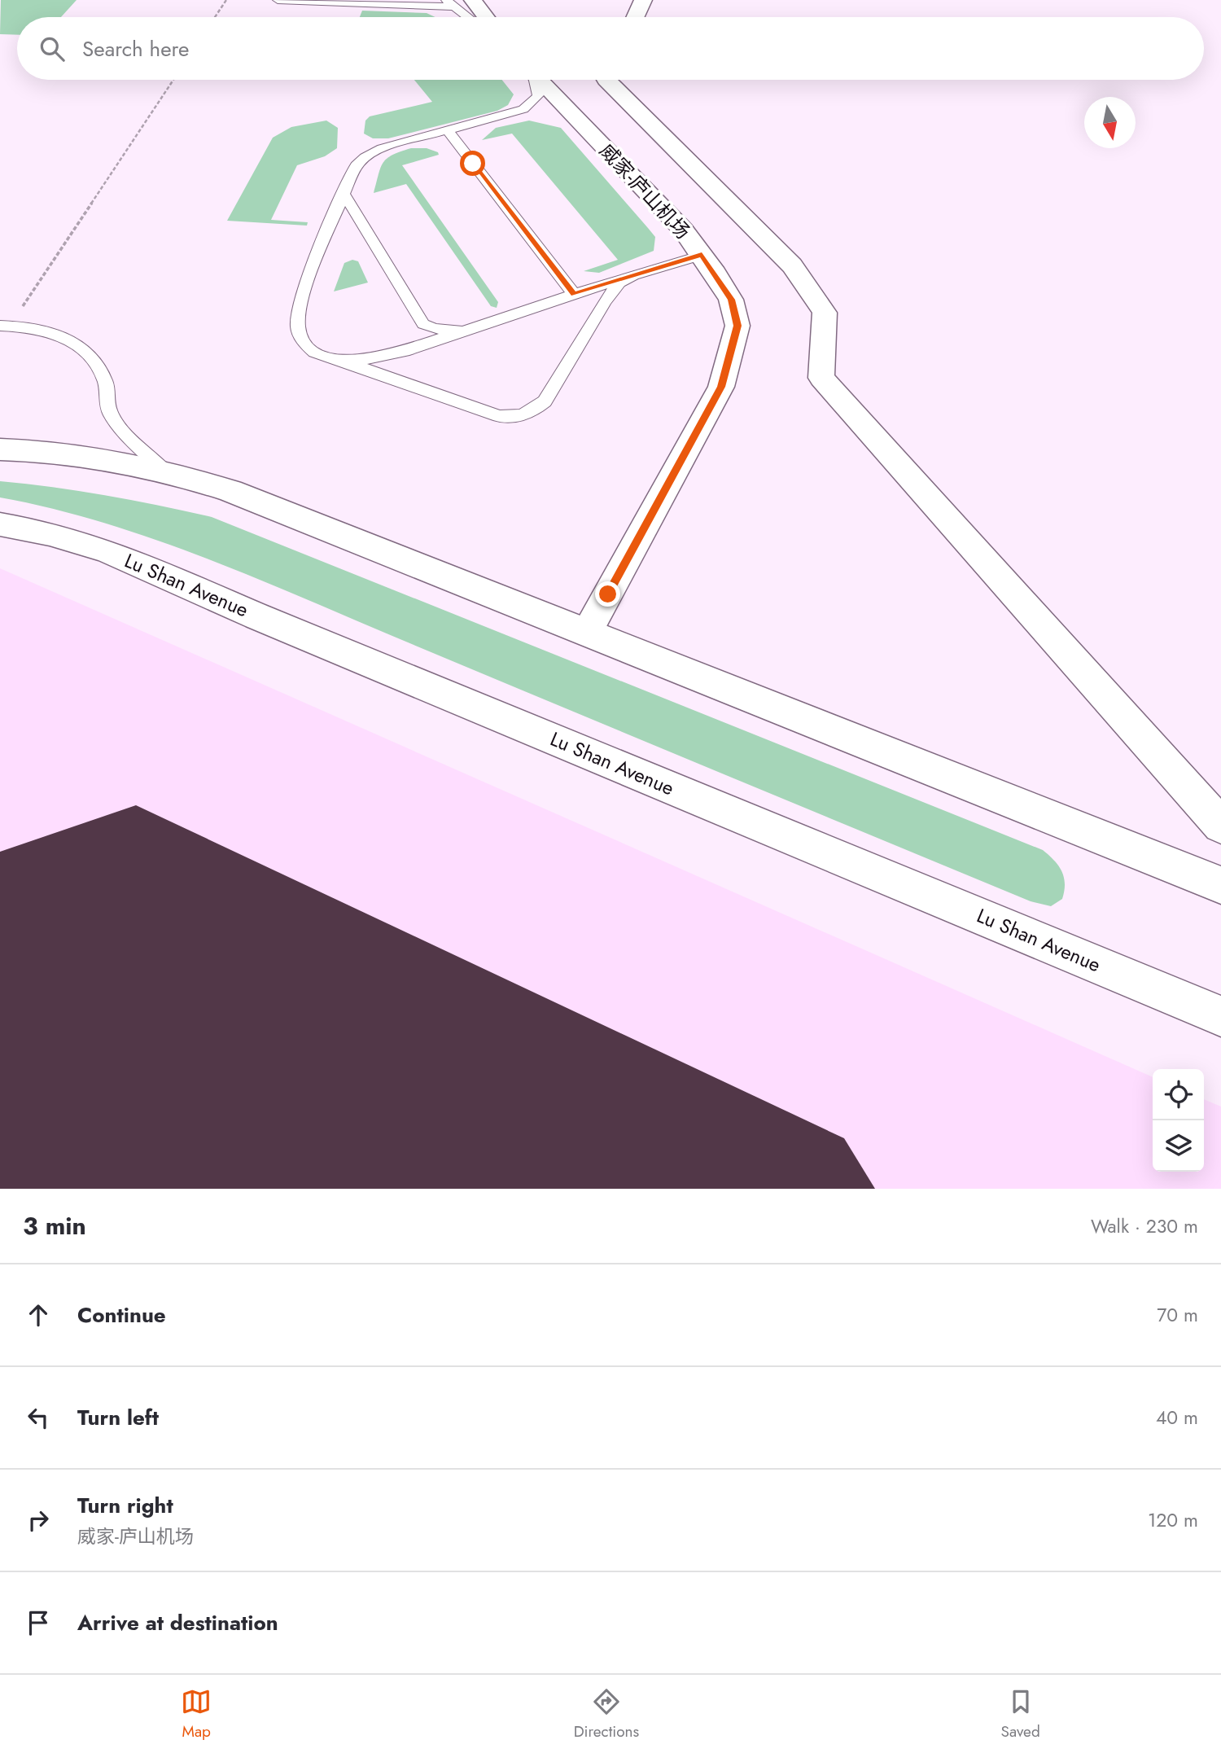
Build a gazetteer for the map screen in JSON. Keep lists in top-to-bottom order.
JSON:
{
  "streets": {
    "main road": ["威家-庐山机场", "Lu Shan Avenue"]
  },
  "north": "bottom",
  "page": {
    "search": "Search here",
    "heading": ["3 min", "Walk · 230 m"],
    "list": [
      ["Continue", "70 m"],
      ["Turn left", "40 m"],
      ["Turn right", "威家-庐山机场", "120 m"],
      "Arrive at destination"
    ],
    "nav": ["Map", "Directions", "Saved"]
  }
}
